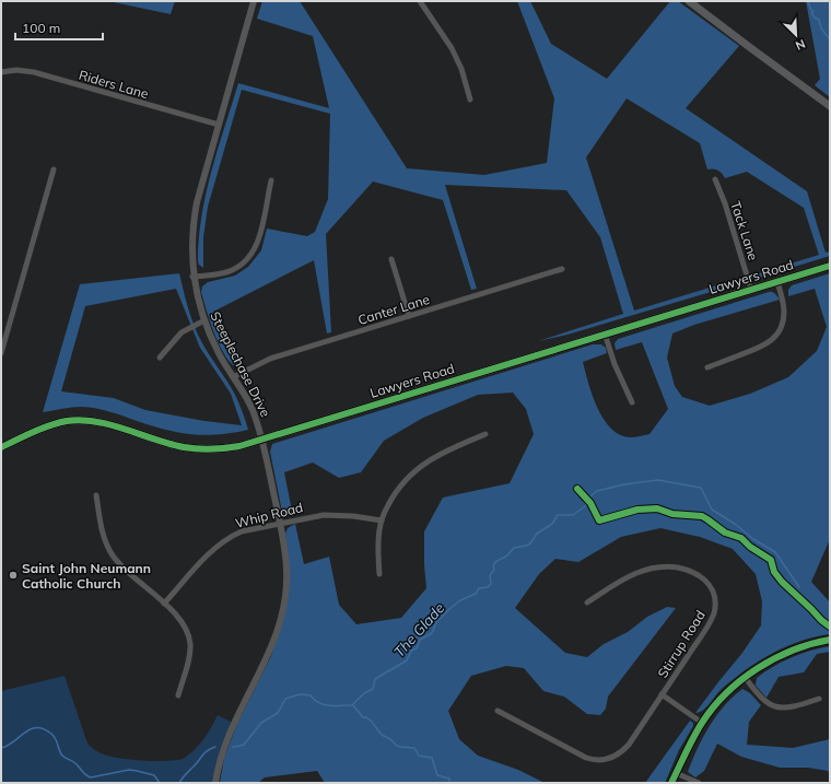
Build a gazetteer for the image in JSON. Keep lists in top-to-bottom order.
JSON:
{
  "streets": {
    "main road": ["Lawyers Road"],
    "street": [
      "Riders Lane",
      "Tack Lane",
      "Canter Lane",
      "Steeplechase Drive",
      "Whip Road",
      "Stirrup Road"
    ]
  },
  "crossings": [
    ["Riders Lane", "Steeplechase Drive"],
    ["Tack Lane", "Lawyers Road"],
    ["Lawyers Road", "Steeplechase Drive"],
    ["Canter Lane", "Steeplechase Drive"],
    ["Steeplechase Drive", "Whip Road"]
  ],
  "water": ["The Glade"],
  "places": ["Saint John Neumann Catholic Church"],
  "scale_bar": "100 m",
  "north": "bottom right"
}
